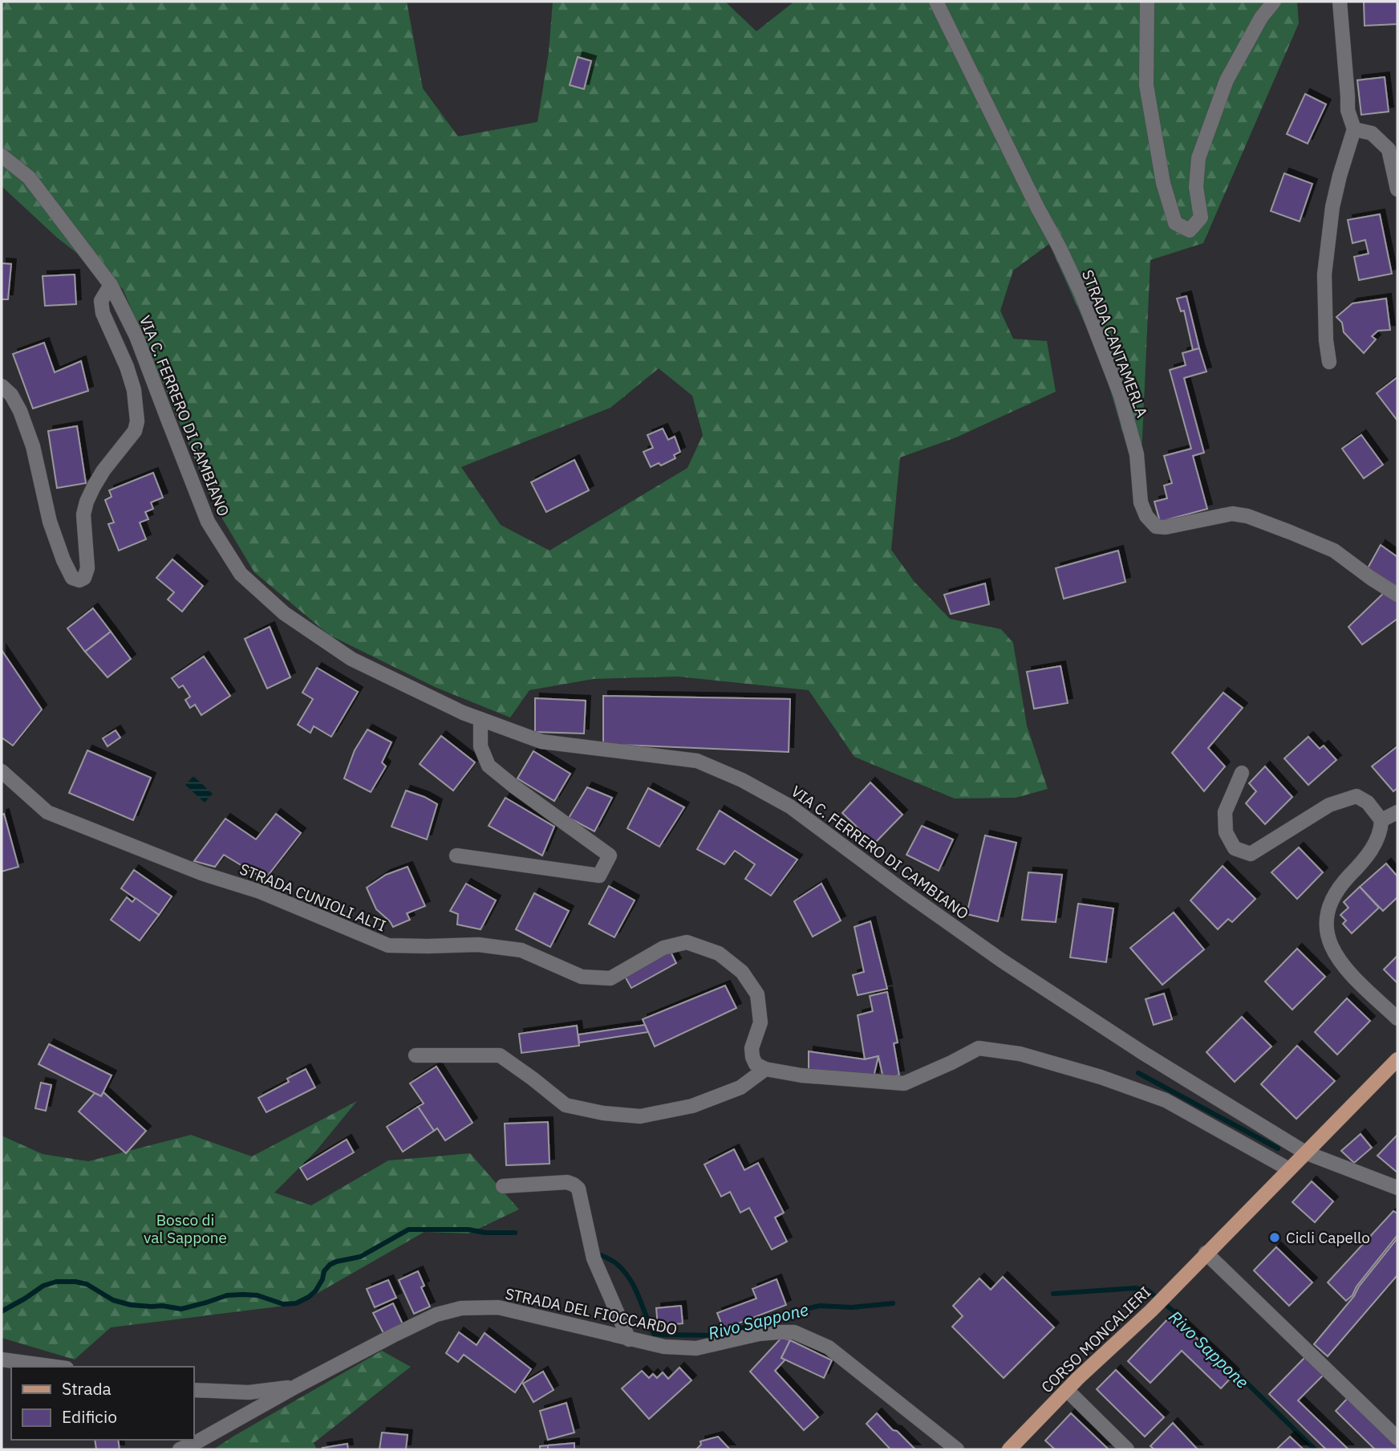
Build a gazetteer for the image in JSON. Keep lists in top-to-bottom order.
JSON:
{
  "streets": {
    "main road": ["CORSO MONCALIERI"],
    "street": [
      "STRADA CANTAMERLA",
      "VIA C. FERRERO DI CAMBIANO",
      "STRADA CUNIOLI ALTI",
      "STRADA DEL FIOCCARDO"
    ]
  },
  "crossings": [
    ["VIA C. FERRERO DI CAMBIANO", "CORSO MONCALIERI"]
  ],
  "water": ["Rivo Sappone"],
  "parks": ["Bosco di val Sappone"],
  "places": ["Cicli Capello"],
  "legend": ["Strada", "Edificio"]
}
